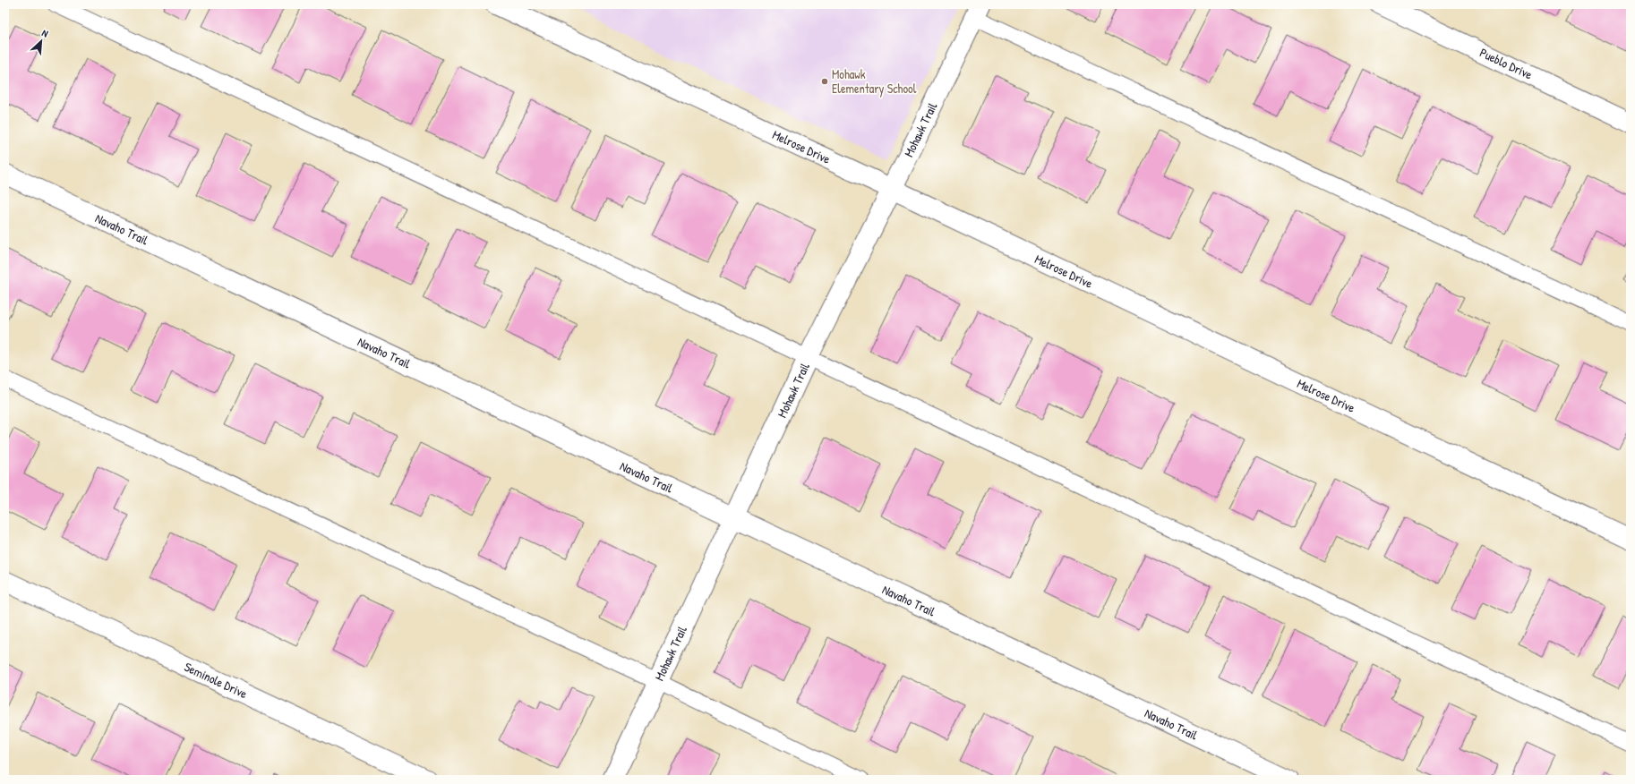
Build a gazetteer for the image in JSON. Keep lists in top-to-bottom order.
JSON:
{
  "streets": {
    "street": [
      "Pueblo Drive",
      "Mohawk Trail",
      "Melrose Drive",
      "Navaho Trail",
      "Seminole Drive"
    ]
  },
  "crossings": [
    ["Mohawk Trail", "Melrose Drive"],
    ["Mohawk Trail", "Navaho Trail"]
  ],
  "places": ["Mohawk Elementary School"],
  "north": "top right"
}
